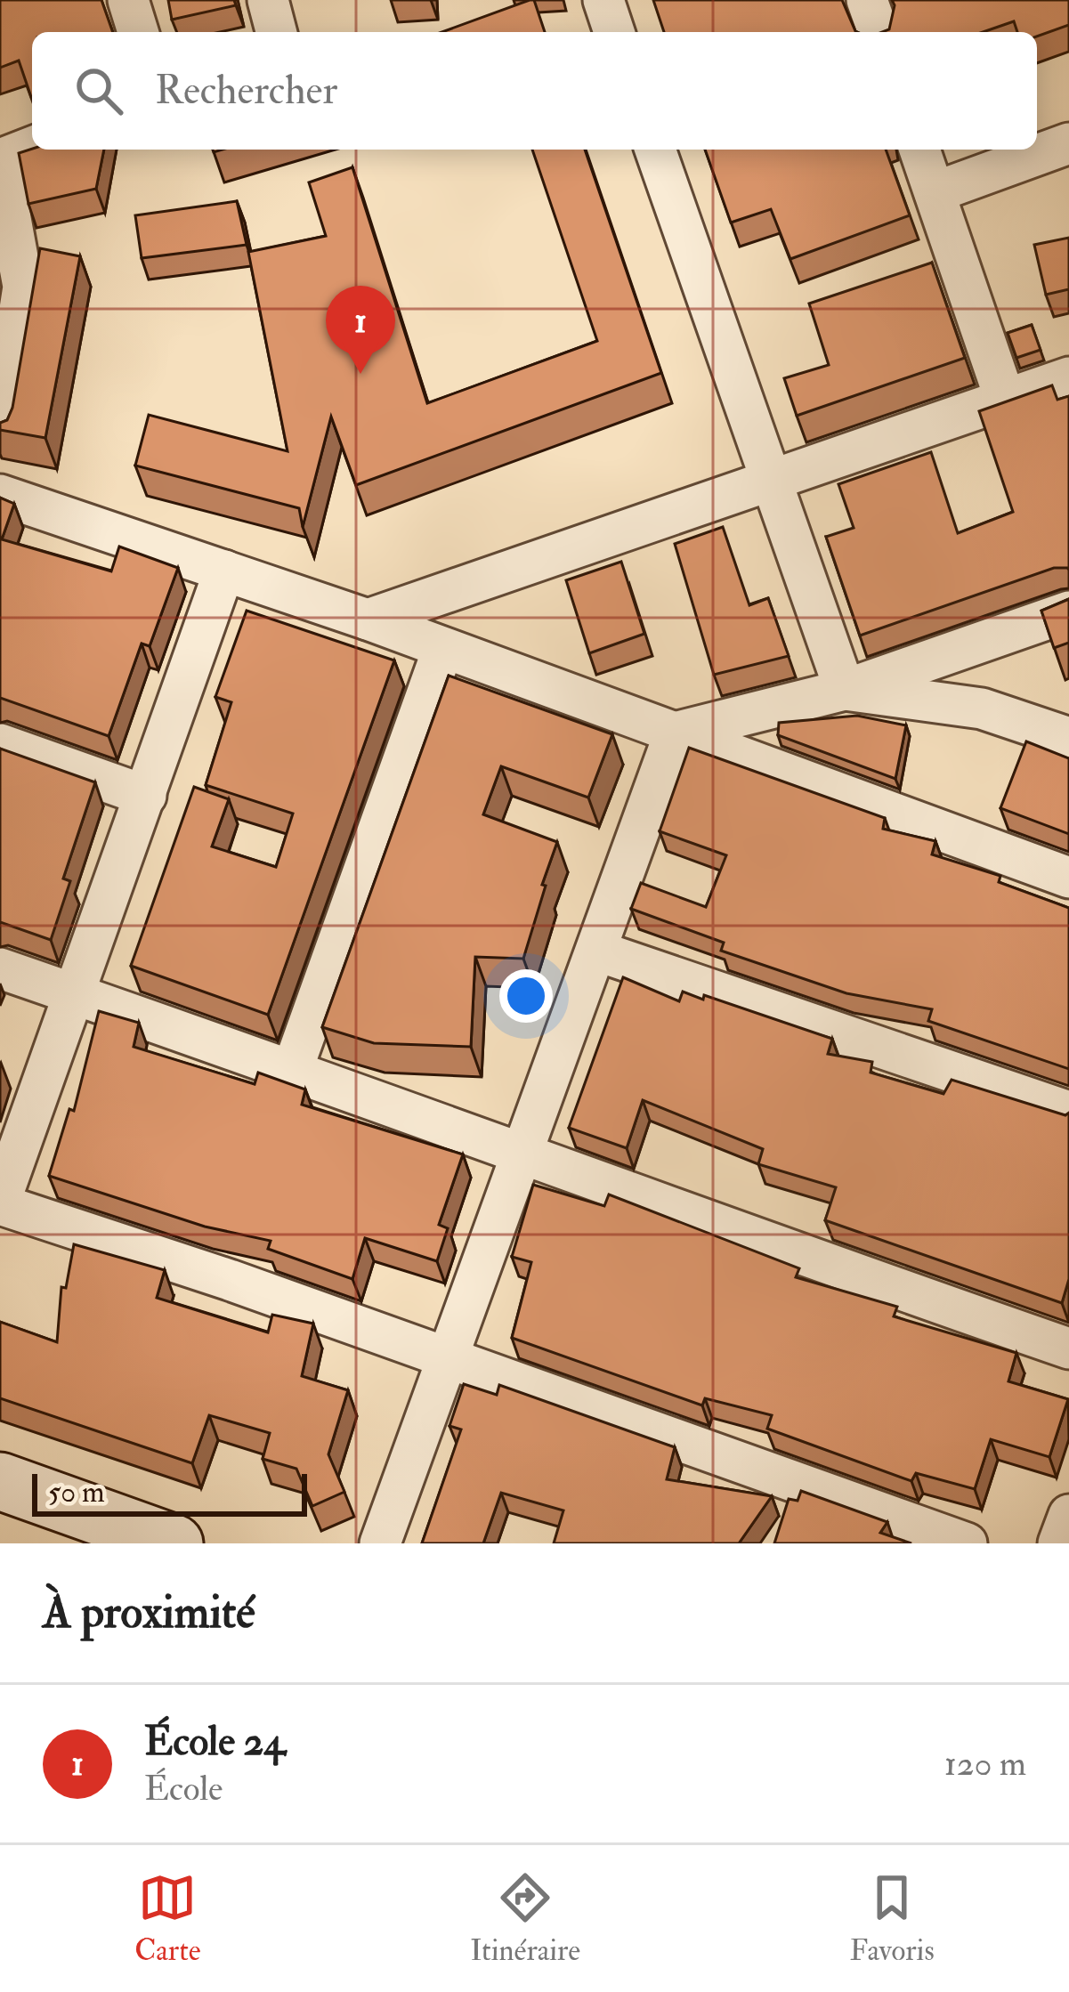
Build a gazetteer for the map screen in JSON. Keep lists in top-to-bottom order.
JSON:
{
  "scale_bar": "50 m",
  "page": {
    "search": "Rechercher",
    "pins": "1",
    "scale": "50 m",
    "heading": "À proximité",
    "list": [
      {
        "mark": "1",
        "name": "École 24",
        "note": "École",
        "value": "120 m"
      }
    ],
    "nav": ["Carte", "Itinéraire", "Favoris"]
  }
}
